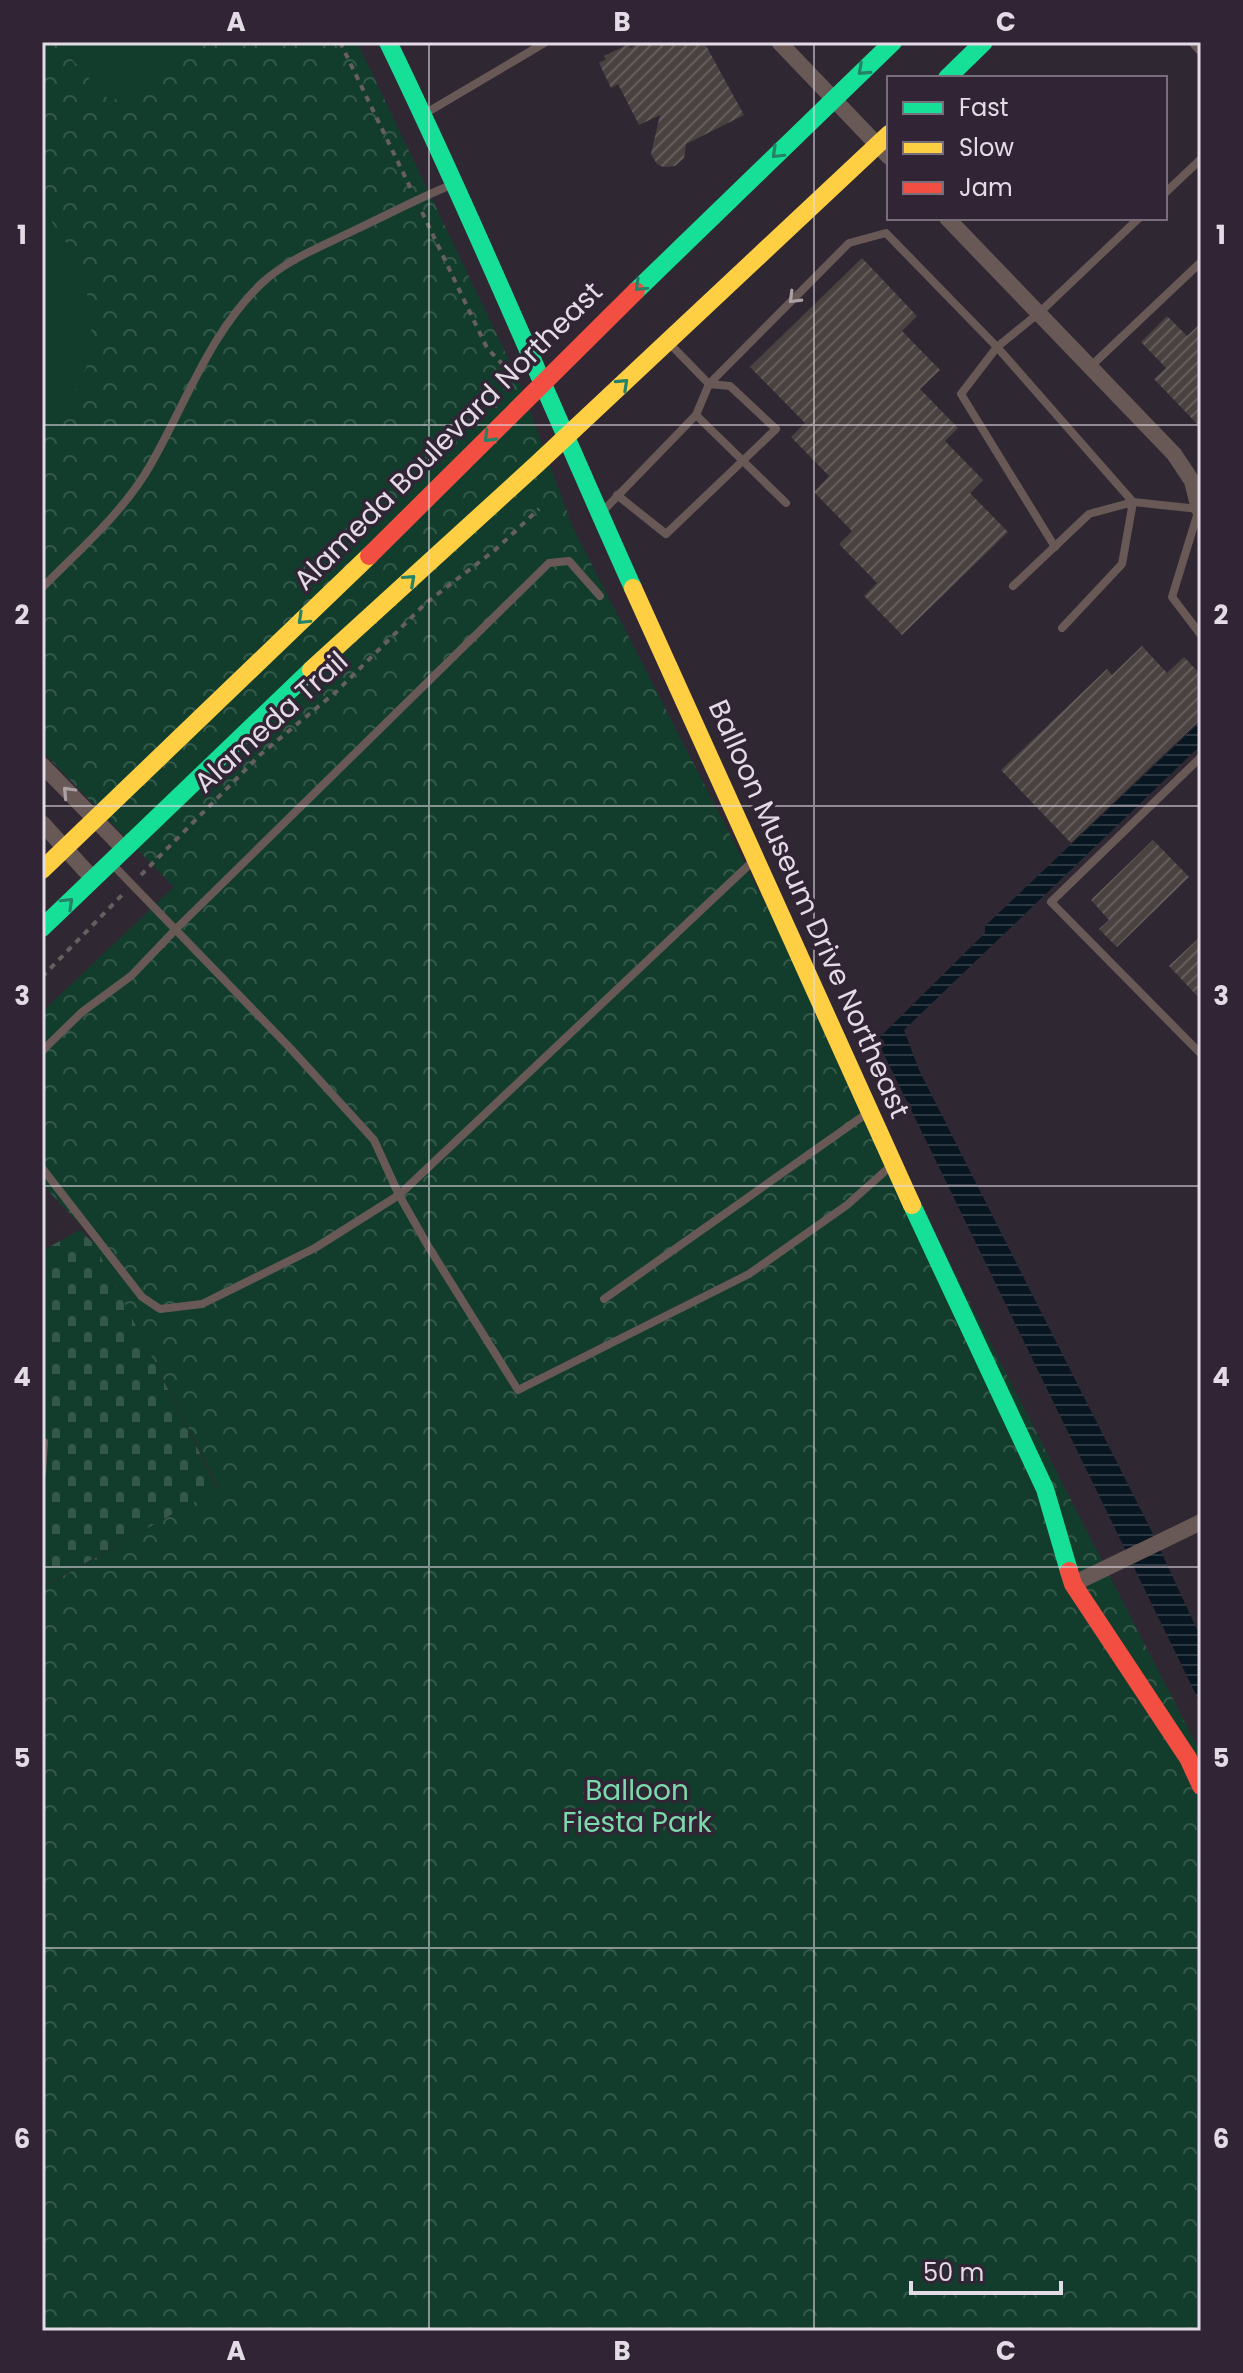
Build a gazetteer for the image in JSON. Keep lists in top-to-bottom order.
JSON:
{
  "streets": {
    "main road": ["Alameda Boulevard Northeast", "Balloon Museum Drive Northeast"],
    "path": ["Alameda Trail"]
  },
  "crossings": [
    ["Alameda Boulevard Northeast", "Balloon Museum Drive Northeast"]
  ],
  "parks": ["Balloon Fiesta Park"],
  "legend": ["Fast", "Slow", "Jam"],
  "scale_bar": "50 m",
  "grid": {
    "columns": ["A", "B", "C"],
    "rows": [
      "1",
      "2",
      "3",
      "4",
      "5",
      "6"
    ]
  }
}
